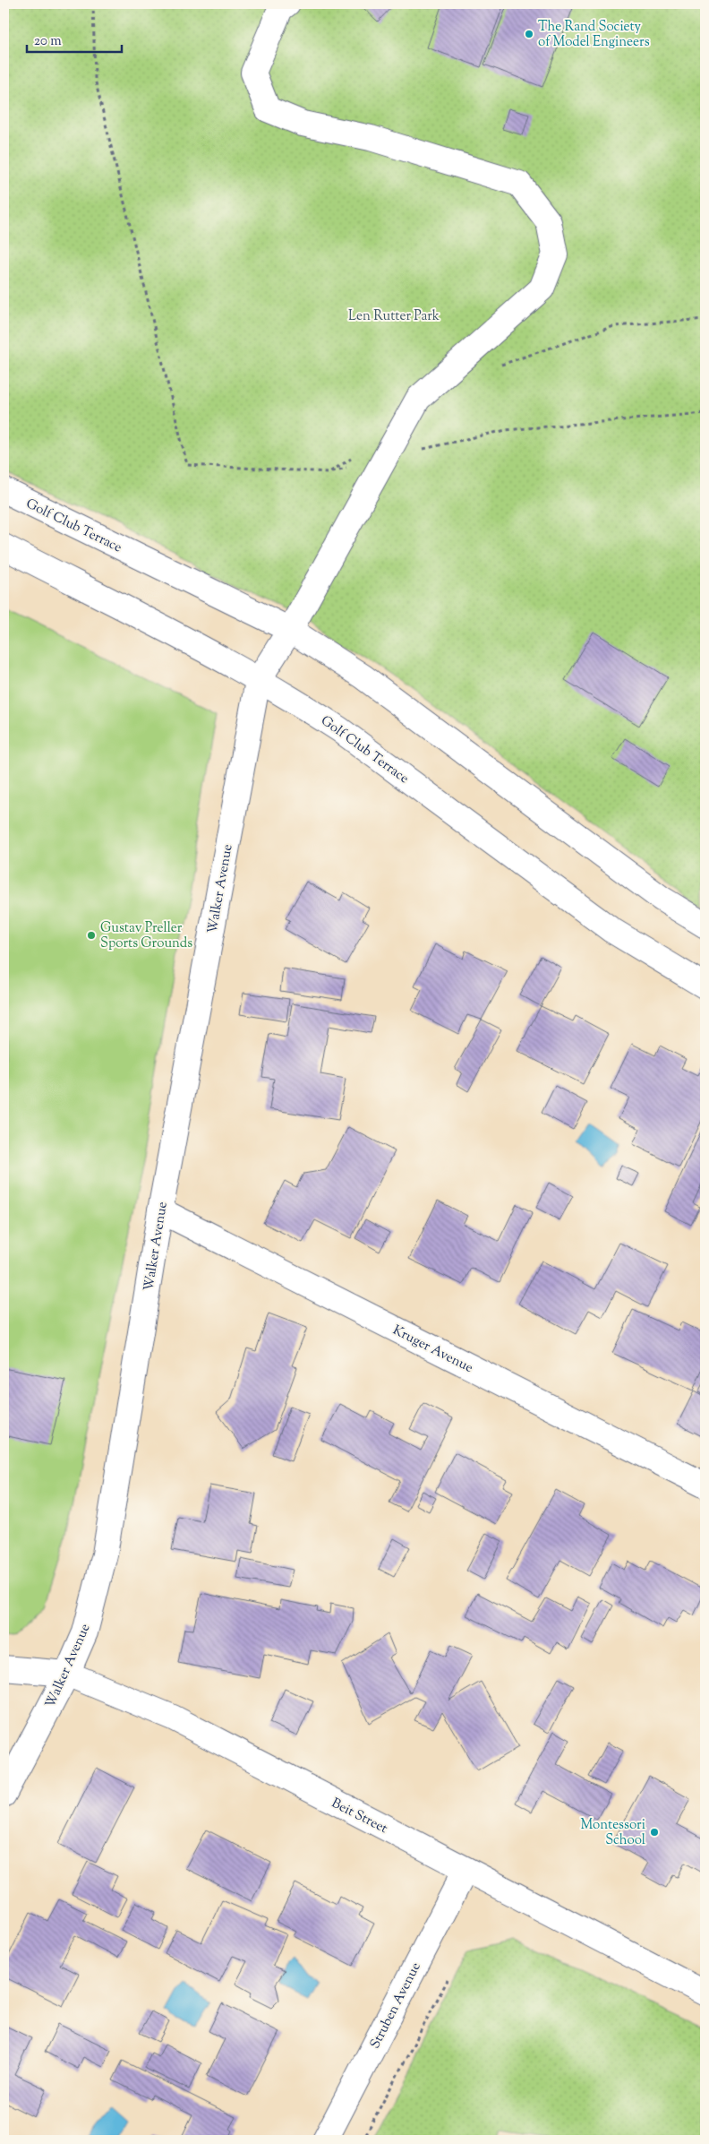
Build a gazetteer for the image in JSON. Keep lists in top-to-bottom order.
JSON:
{
  "streets": {
    "street": [
      "Golf Club Terrace",
      "Walker Avenue",
      "Kruger Avenue",
      "Beit Street",
      "Struben Avenue"
    ]
  },
  "crossings": [
    ["Golf Club Terrace", "Walker Avenue"],
    ["Walker Avenue", "Kruger Avenue"],
    ["Walker Avenue", "Beit Street"],
    ["Beit Street", "Struben Avenue"]
  ],
  "parks": ["Len Rutter Park"],
  "places": ["The Rand Society of Model Engineers", "Gustav Preller Sports Grounds", "Montessori School"],
  "scale_bar": "20 m"
}
